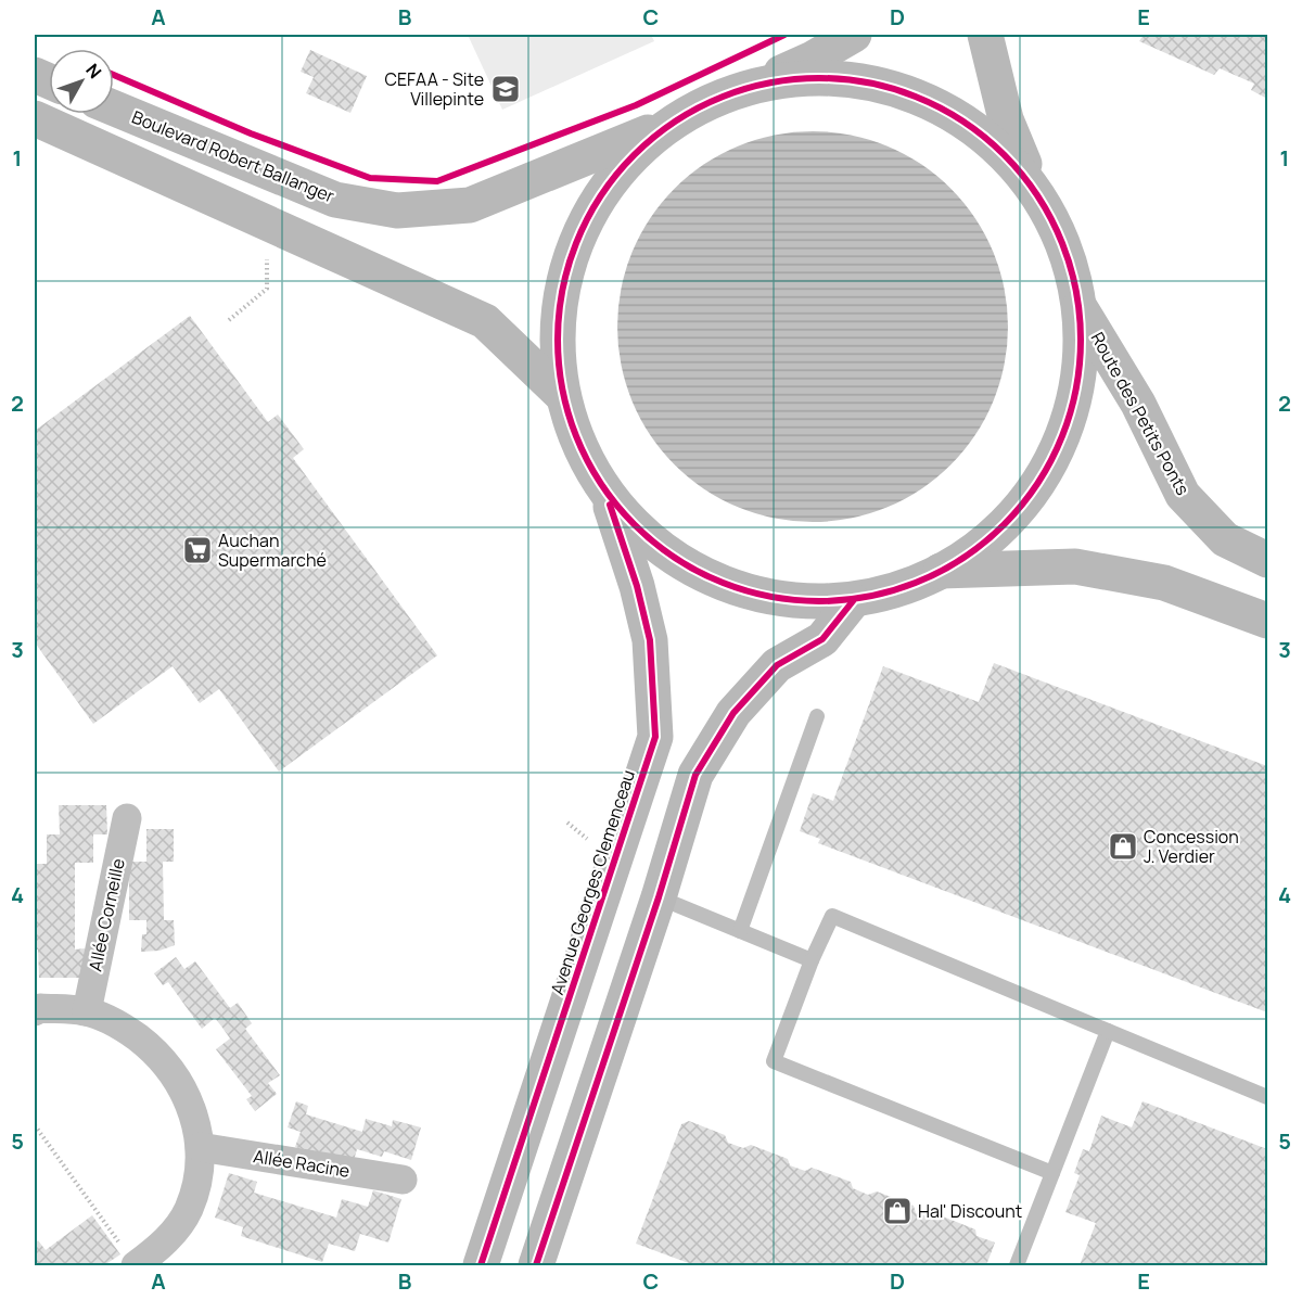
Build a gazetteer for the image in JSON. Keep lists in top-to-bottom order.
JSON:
{
  "streets": {
    "main road": ["Boulevard Robert Ballanger", "Route des Petits Ponts", "Avenue Georges Clemenceau"],
    "street": ["Allée Corneille", "Allée Racine"]
  },
  "places": {
    "school or university": ["CEFAA - Site Villepinte"],
    "supermarket": ["Auchan Supermarché"],
    "shop": ["Concession J. Verdier", "Hal' Discount"]
  },
  "north": "top right",
  "grid": {
    "columns": [
      "A",
      "B",
      "C",
      "D",
      "E"
    ],
    "rows": [
      "1",
      "2",
      "3",
      "4",
      "5"
    ]
  }
}
